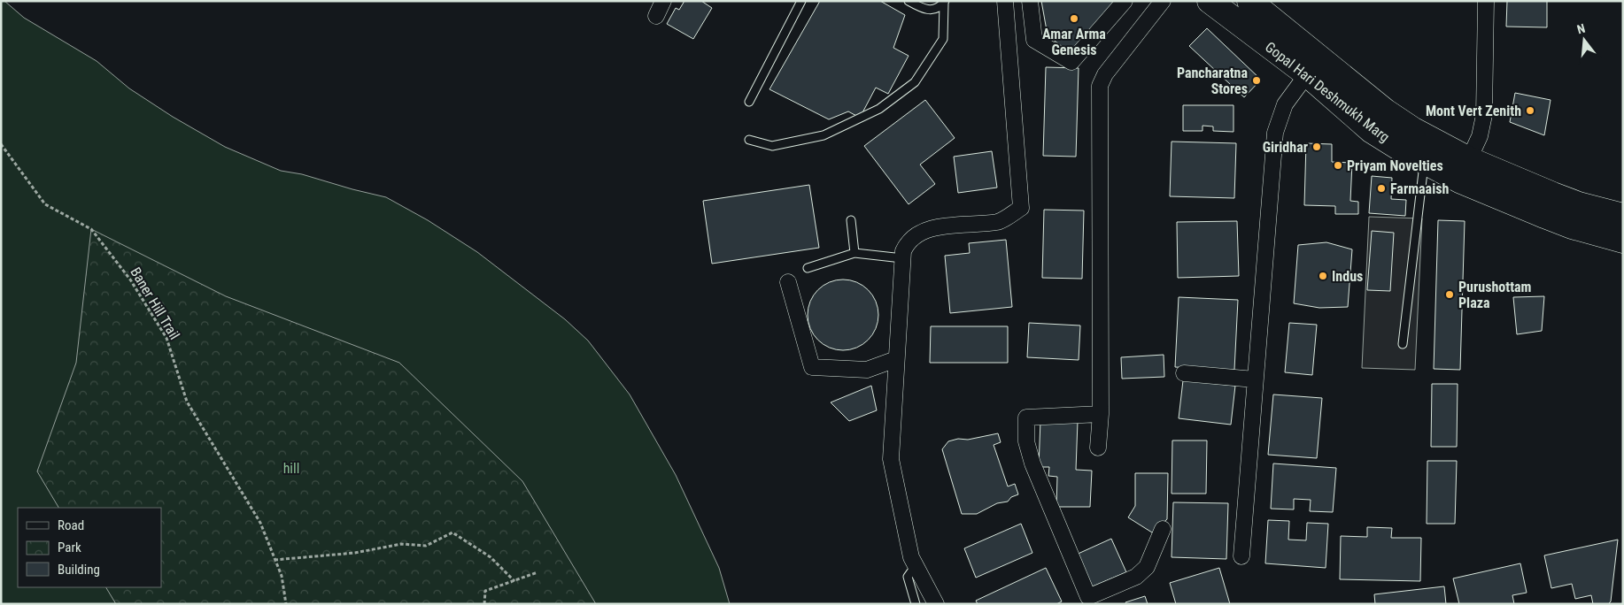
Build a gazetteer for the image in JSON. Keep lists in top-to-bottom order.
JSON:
{
  "streets": {
    "main road": ["Gopal Hari Deshmukh Marg"],
    "path": ["Baner Hill Trail"]
  },
  "parks": ["hill"],
  "places": [
    "Amar Arma Genesis",
    "Pancharatna Stores",
    "Mont Vert Zenith",
    "Giridhar",
    "Priyam Novelties",
    "Farmaaish",
    "Indus",
    "Purushottam Plaza"
  ],
  "legend": ["Road", "Park", "Building"],
  "north": "top"
}
